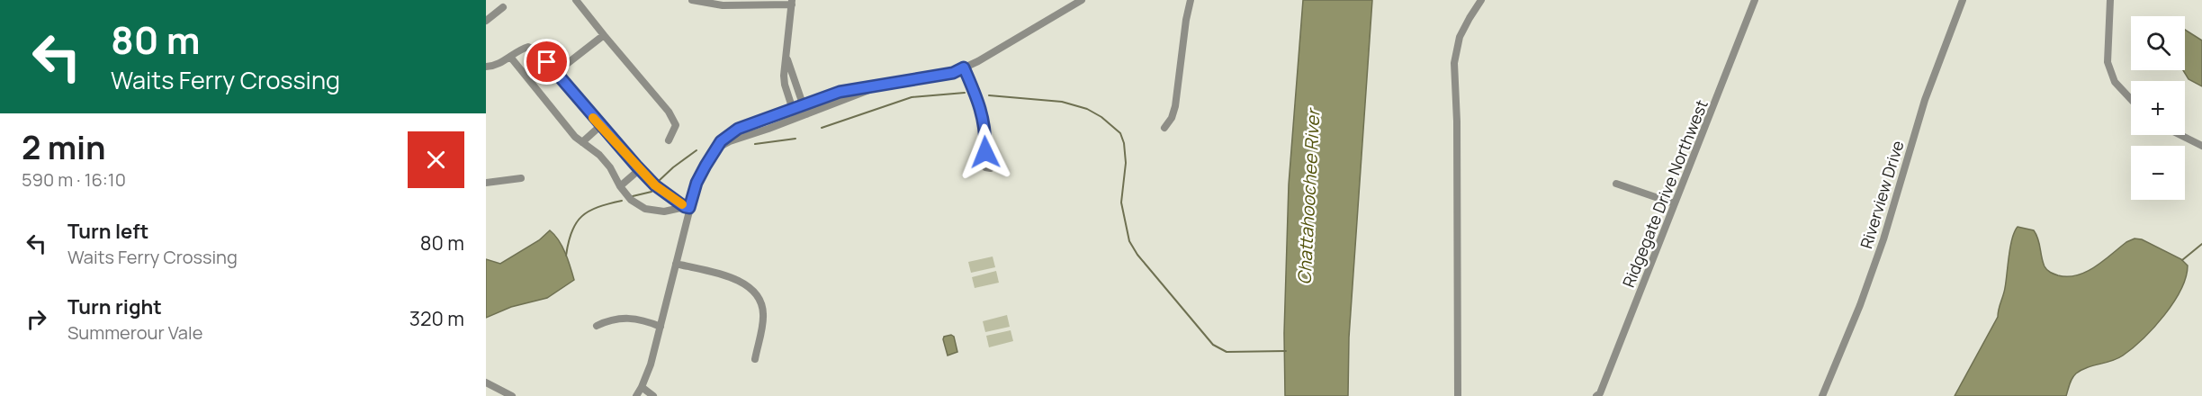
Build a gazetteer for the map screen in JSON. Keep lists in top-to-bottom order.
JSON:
{
  "streets": {
    "street": ["Ridgegate Drive Northwest", "Riverview Drive"]
  },
  "water": ["Chattahoochee River"],
  "page": {
    "turn": ["80 m", "Waits Ferry Crossing"],
    "map_buttons": ["+", "−"],
    "heading": ["2 min", "590 m · 16:10"],
    "list": [
      {
        "name": "Turn left",
        "note": "Waits Ferry Crossing",
        "value": "80 m"
      },
      {
        "name": "Turn right",
        "note": "Summerour Vale",
        "value": "320 m"
      }
    ]
  }
}
